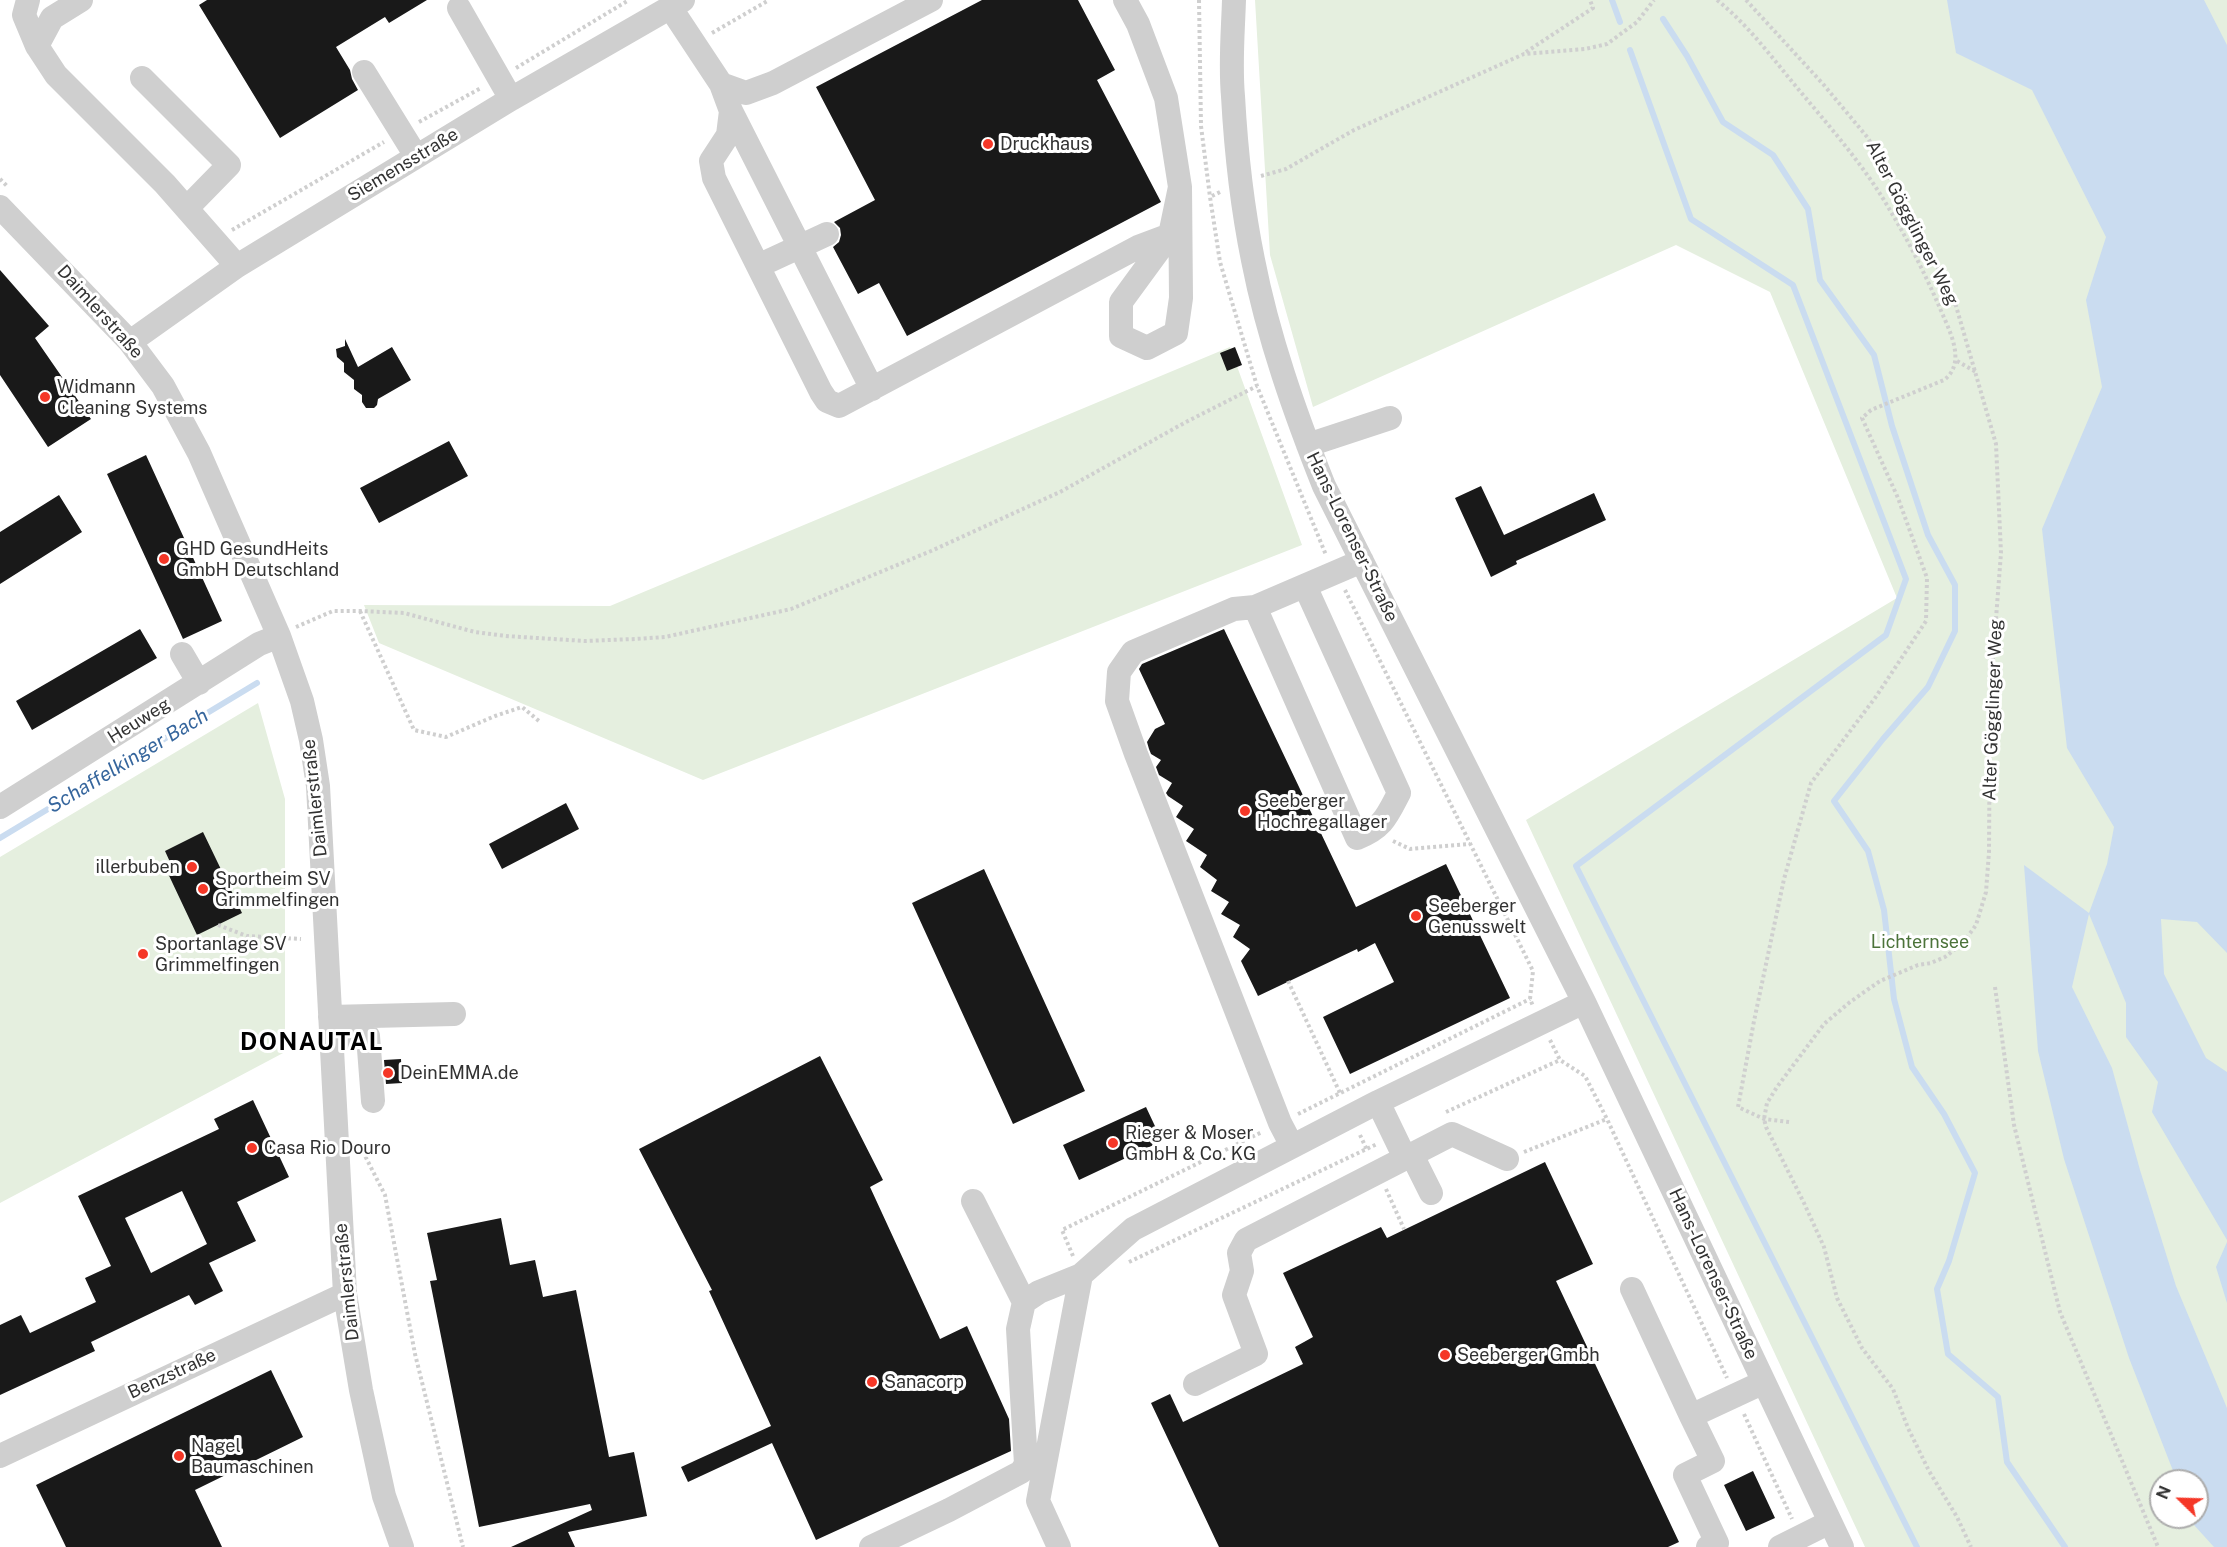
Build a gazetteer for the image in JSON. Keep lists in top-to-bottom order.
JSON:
{
  "streets": {
    "street": [
      "Siemensstraße",
      "Daimlerstraße",
      "Hans-Lorenser-Straße",
      "Heuweg",
      "Benzstraße"
    ],
    "path": ["Alter Gögglinger Weg"]
  },
  "crossings": [
    ["Siemensstraße", "Daimlerstraße"],
    ["Daimlerstraße", "Heuweg"],
    ["Daimlerstraße", "Benzstraße"]
  ],
  "districts": ["DONAUTAL"],
  "water": ["Schaffelkinger Bach"],
  "parks": ["Lichternsee"],
  "places": [
    "Druckhaus",
    "Widmann Cleaning Systems",
    "GHD GesundHeits GmbH Deutschland",
    "Seeberger Hochregallager",
    "illerbuben",
    "Sportheim SV Grimmelfingen",
    "Seeberger Genusswelt",
    "Sportanlage SV Grimmelfingen",
    "DeinEMMA.de",
    "Rieger & Moser GmbH & Co. KG",
    "Casa Rio Douro",
    "Seeberger Gmbh",
    "Sanacorp",
    "Nagel Baumaschinen"
  ],
  "north": "top left"
}
